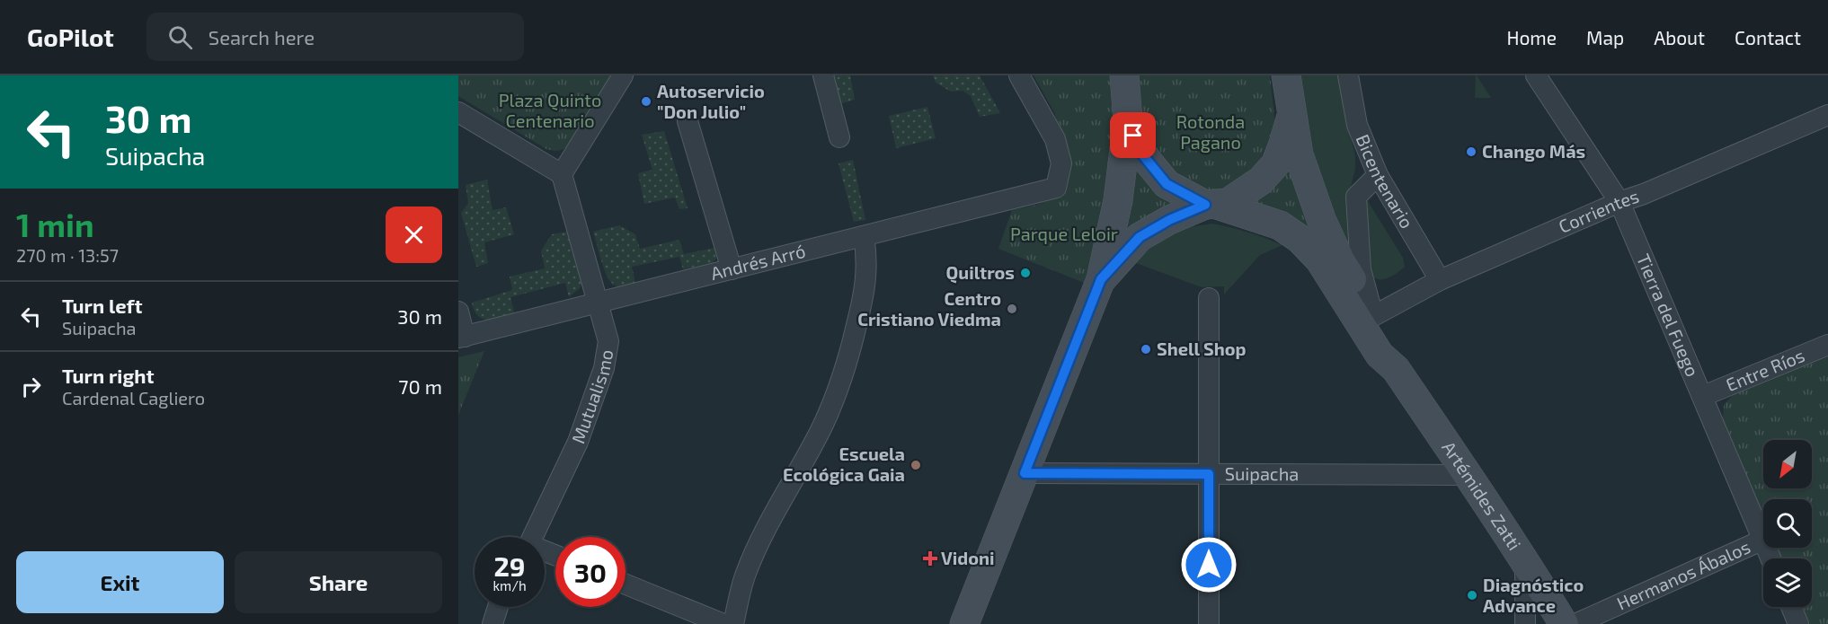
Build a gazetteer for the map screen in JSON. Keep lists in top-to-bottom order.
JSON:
{
  "streets": {
    "main road": ["Artémides Zatti"],
    "street": [
      "Bicentenario",
      "Corrientes",
      "Andrés Arró",
      "Tierra del Fuego",
      "Entre Ríos",
      "Mutualismo",
      "Suipacha",
      "Hermanos Ábalos"
    ]
  },
  "crossings": [
    ["Bicentenario", "Corrientes"],
    ["Corrientes", "Tierra del Fuego"],
    ["Corrientes", "Artémides Zatti"],
    ["Andrés Arró", "Mutualismo"],
    ["Tierra del Fuego", "Entre Ríos"],
    ["Tierra del Fuego", "Hermanos Ábalos"],
    ["Suipacha", "Artémides Zatti"]
  ],
  "parks": ["Plaza Quinto Centenario", "Rotonda Pagano", "Parque Leloir"],
  "places": {
    "other": [
      "Autoservicio \"Don Julio\"",
      "Chango Más",
      "Quiltros",
      "Centro Cristiano Viedma",
      "Shell Shop",
      "Escuela Ecológica Gaia",
      "Diagnóstico Advance"
    ],
    "health": ["Vidoni"]
  },
  "north": "bottom left",
  "page": {
    "header": "GoPilot",
    "search": "Search here",
    "nav": [
      "Home",
      "Map",
      "About",
      "Contact"
    ],
    "turn": ["30 m", "Suipacha"],
    "heading": ["1 min", "270 m · 13:57"],
    "list": [
      {
        "name": "Turn left",
        "note": "Suipacha",
        "value": "30 m"
      },
      {
        "name": "Turn right",
        "note": "Cardenal Cagliero",
        "value": "70 m"
      }
    ],
    "speed": "29 km/h",
    "limit": "30",
    "buttons": ["Exit", "Share"]
  }
}
